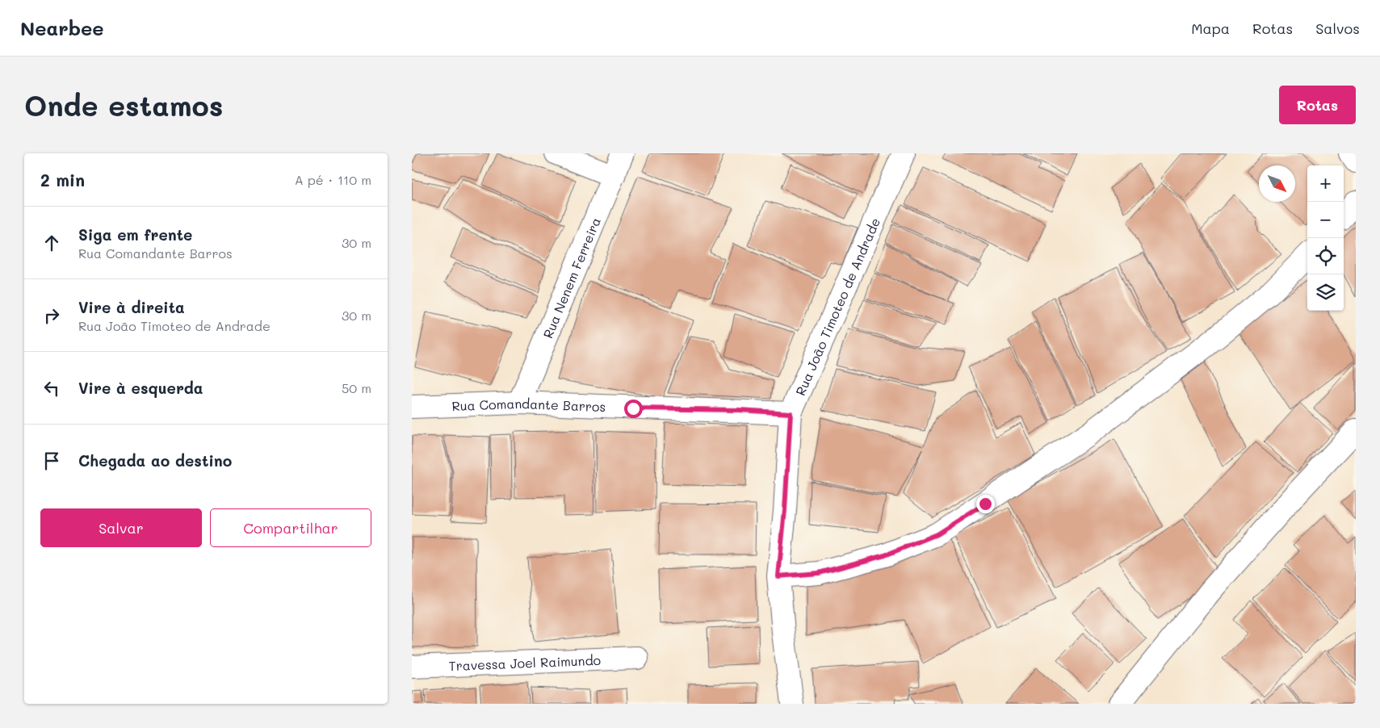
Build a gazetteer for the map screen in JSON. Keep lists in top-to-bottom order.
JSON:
{
  "streets": {
    "street": [
      "Rua Nenem Ferreira",
      "Rua João Timoteo de Andrade",
      "Rua Comandante Barros",
      "Travessa Joel Raimundo"
    ]
  },
  "crossings": [
    ["Rua Nenem Ferreira", "Rua Comandante Barros"],
    ["Rua João Timoteo de Andrade", "Rua Comandante Barros"]
  ],
  "north": "bottom right",
  "page": {
    "header": "Nearbee",
    "nav": ["Mapa", "Rotas", "Salvos"],
    "buttons": [
      "Rotas",
      ["Salvar", "Compartilhar"]
    ],
    "title": "Onde estamos",
    "heading": ["2 min", "A pé · 110 m"],
    "map_buttons": ["+", "−"],
    "list": [
      ["Siga em frente", "Rua Comandante Barros", "30 m"],
      ["Vire à direita", "Rua João Timoteo de Andrade", "30 m"],
      ["Vire à esquerda", "50 m"],
      "Chegada ao destino"
    ]
  }
}
